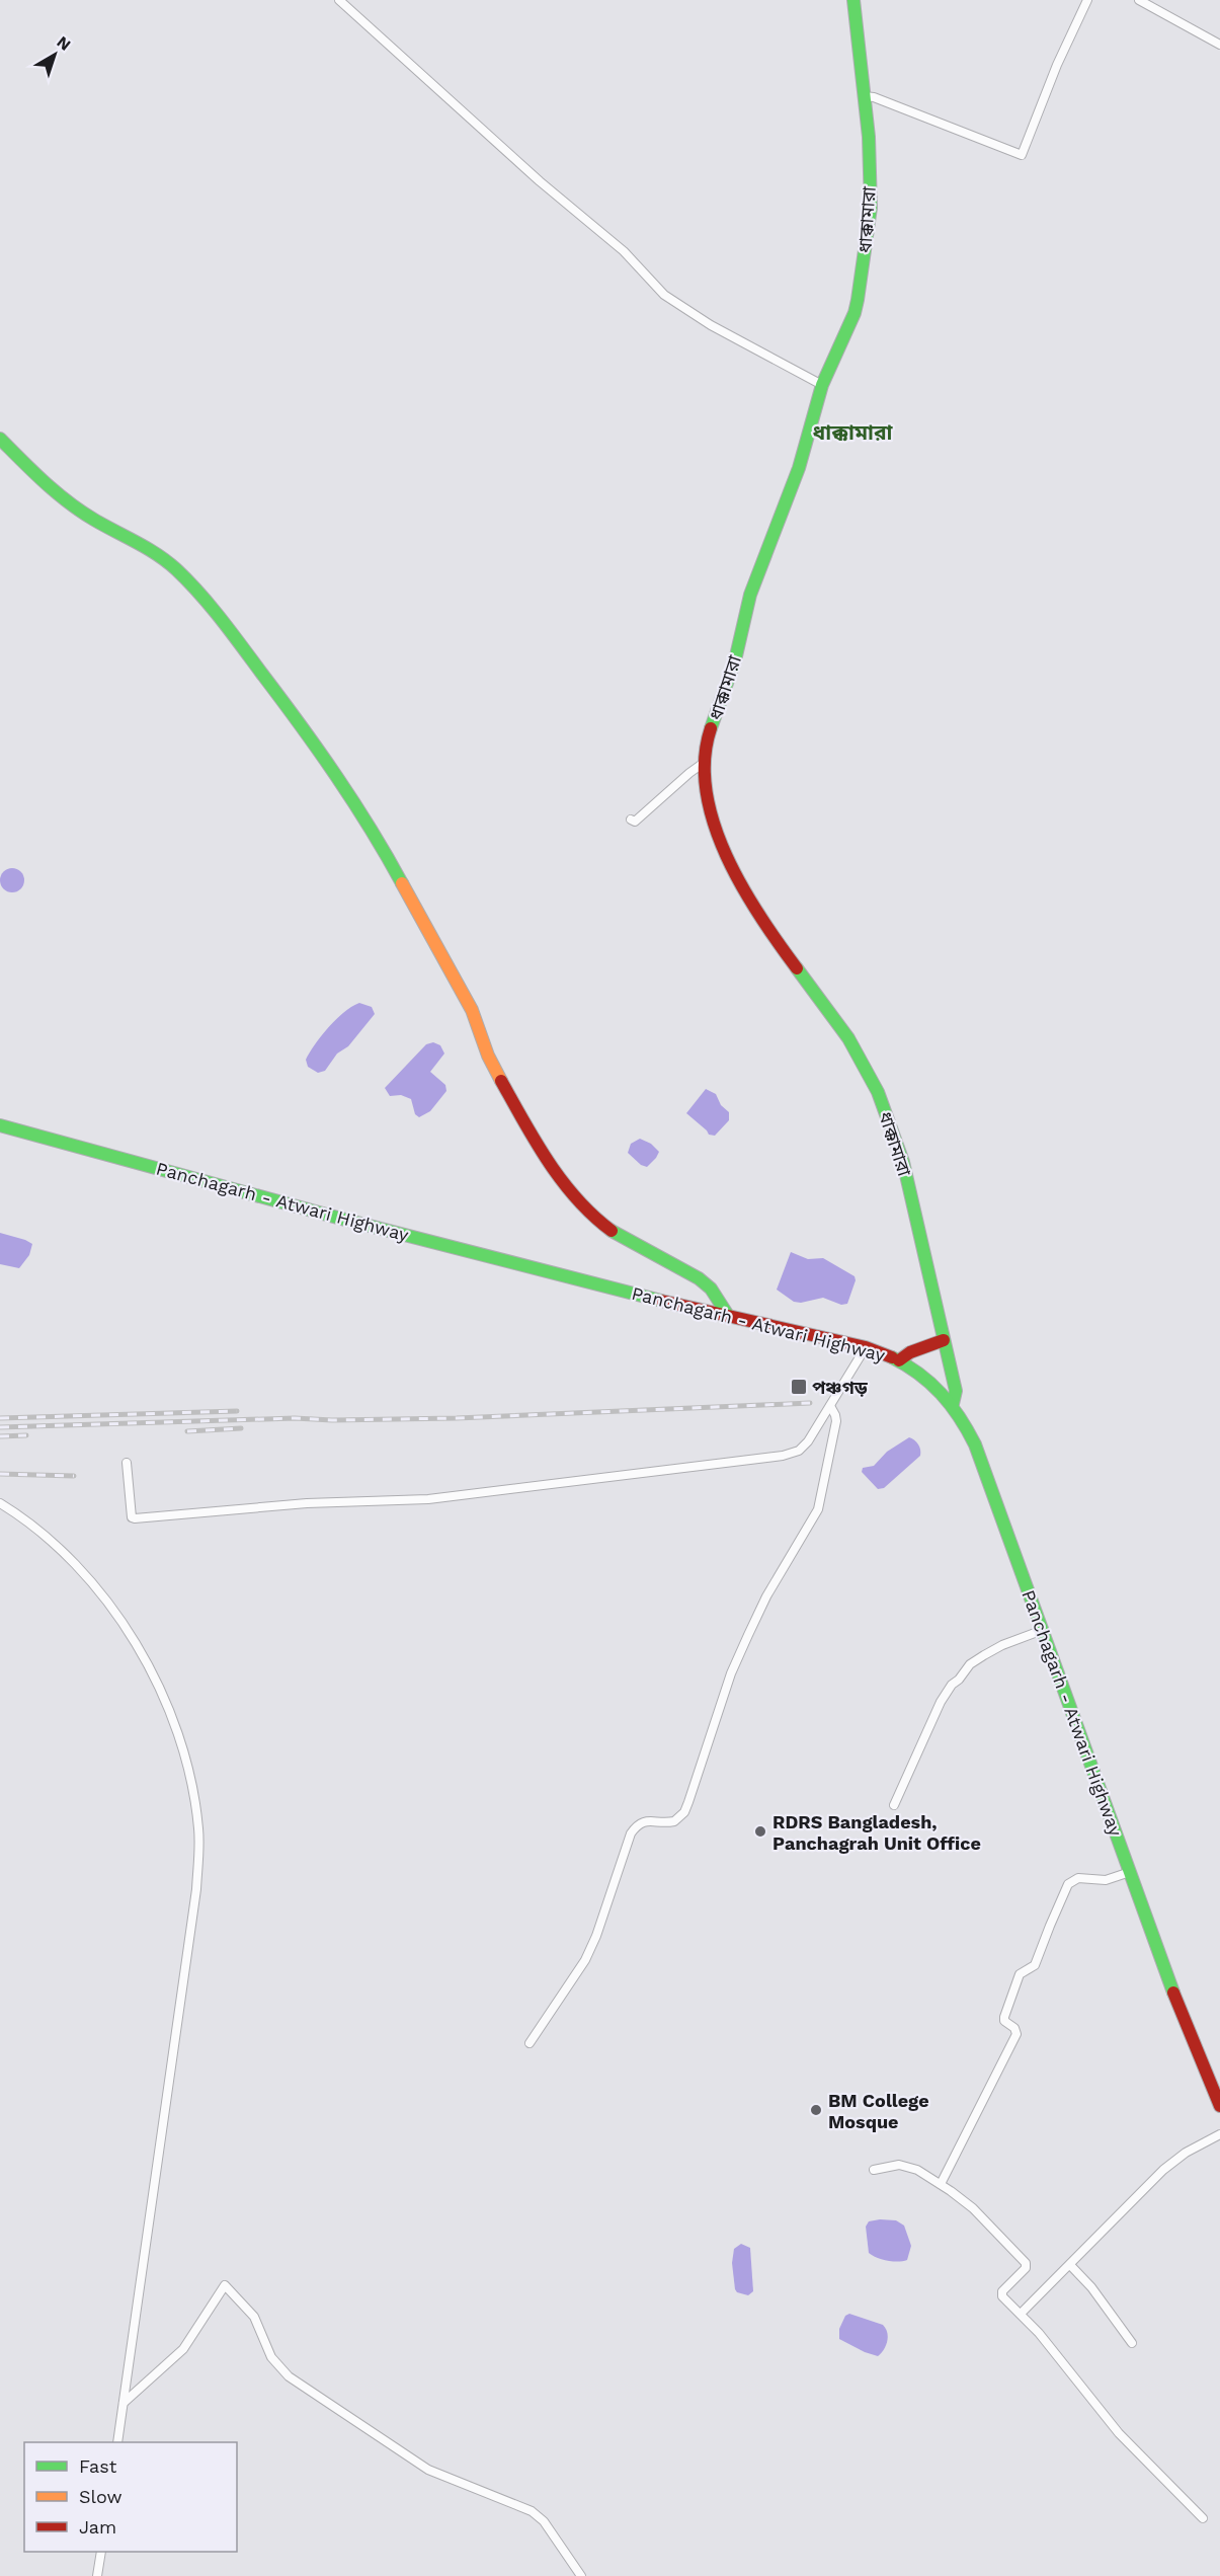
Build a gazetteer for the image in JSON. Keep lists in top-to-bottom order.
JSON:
{
  "streets": {
    "street": ["ধাক্কামারা", "Panchagarh - Atwari Highway"]
  },
  "crossings": [
    ["ধাক্কামারা", "Panchagarh - Atwari Highway"]
  ],
  "districts": ["ধাক্কামারা"],
  "places": {
    "transit": ["পঞ্চগড়"],
    "other": ["RDRS Bangladesh, Panchagrah Unit Office", "BM College Mosque"]
  },
  "legend": ["Fast", "Slow", "Jam"],
  "north": "top right"
}
